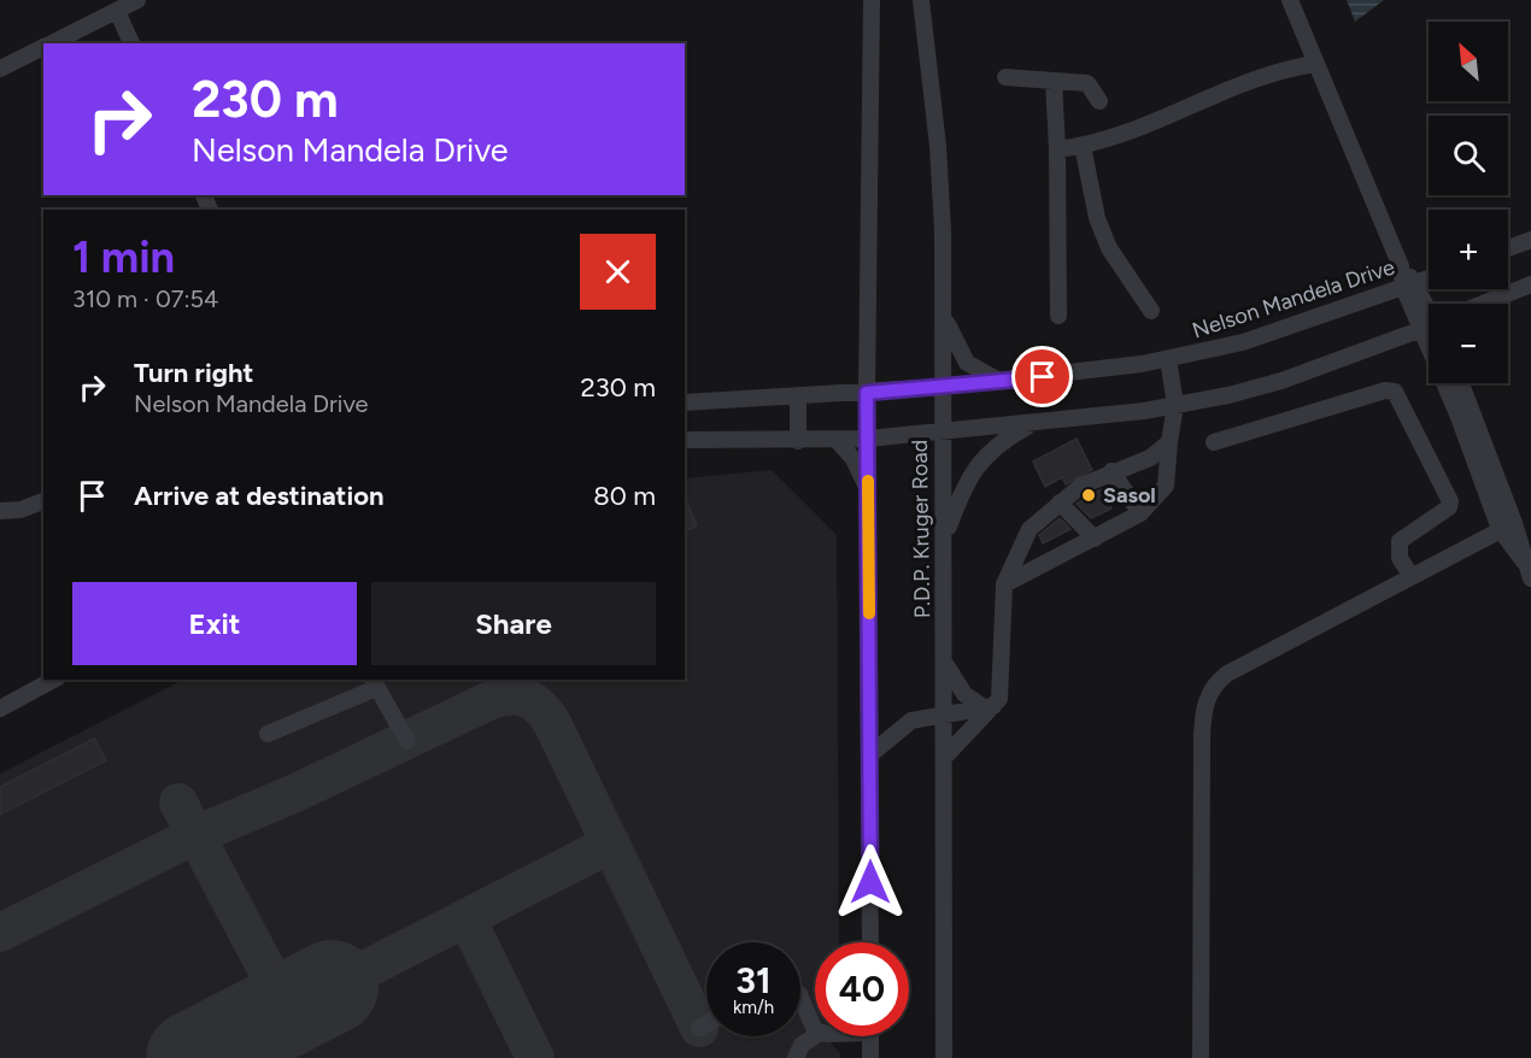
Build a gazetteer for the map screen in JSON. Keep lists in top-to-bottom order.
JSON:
{
  "streets": {
    "street": ["Nelson Mandela Drive", "P.D.P. Kruger Road"]
  },
  "crossings": [
    ["Nelson Mandela Drive", "P.D.P. Kruger Road"]
  ],
  "places": ["Sasol"],
  "north": "top left",
  "page": {
    "map_buttons": ["+", "−"],
    "turn": ["230 m", "Nelson Mandela Drive"],
    "heading": ["1 min", "310 m · 07:54"],
    "list": [
      {
        "name": "Turn right",
        "note": "Nelson Mandela Drive",
        "value": "230 m"
      },
      {
        "name": "Arrive at destination",
        "value": "80 m"
      }
    ],
    "buttons": ["Exit", "Share"],
    "speed": "31 km/h",
    "limit": "40"
  }
}
